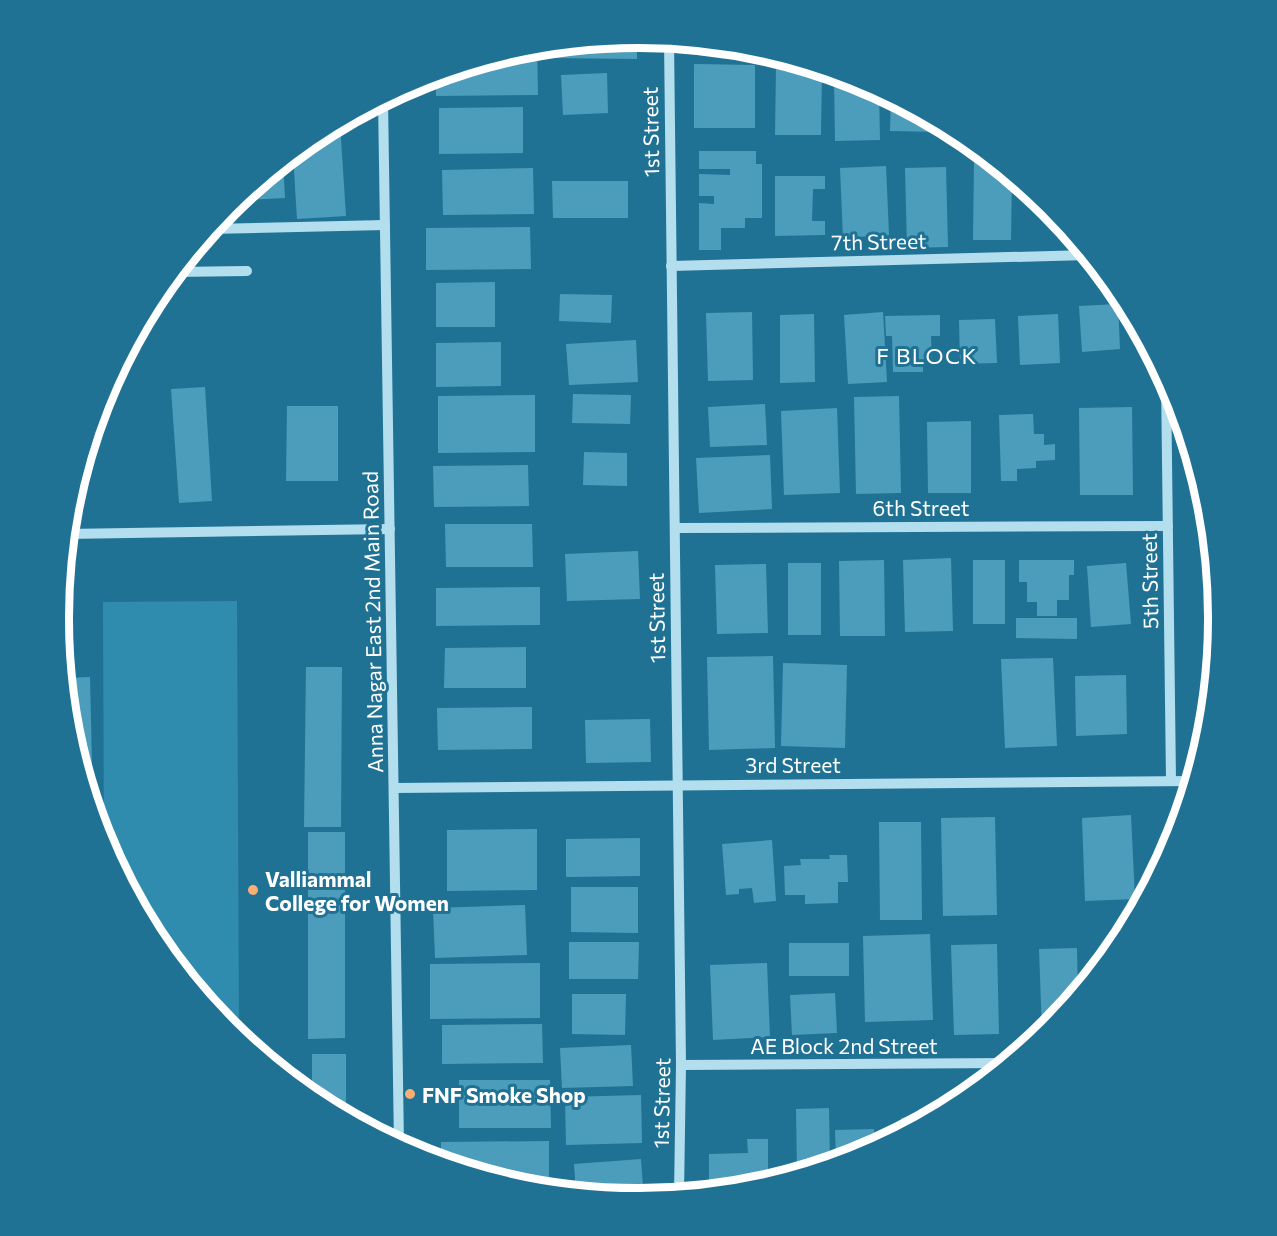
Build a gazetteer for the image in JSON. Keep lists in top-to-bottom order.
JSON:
{
  "streets": {
    "street": [
      "1st Street",
      "7th Street",
      "6th Street",
      "5th Street",
      "Anna Nagar East 2nd Main Road",
      "3rd Street",
      "AE Block 2nd Street"
    ]
  },
  "crossings": [
    ["1st Street", "7th Street"],
    ["1st Street", "6th Street"],
    ["1st Street", "3rd Street"],
    ["1st Street", "AE Block 2nd Street"],
    ["6th Street", "5th Street"],
    ["5th Street", "3rd Street"],
    ["Anna Nagar East 2nd Main Road", "3rd Street"]
  ],
  "districts": ["F BLOCK"],
  "places": ["Valliammal College for Women", "FNF Smoke Shop"]
}
